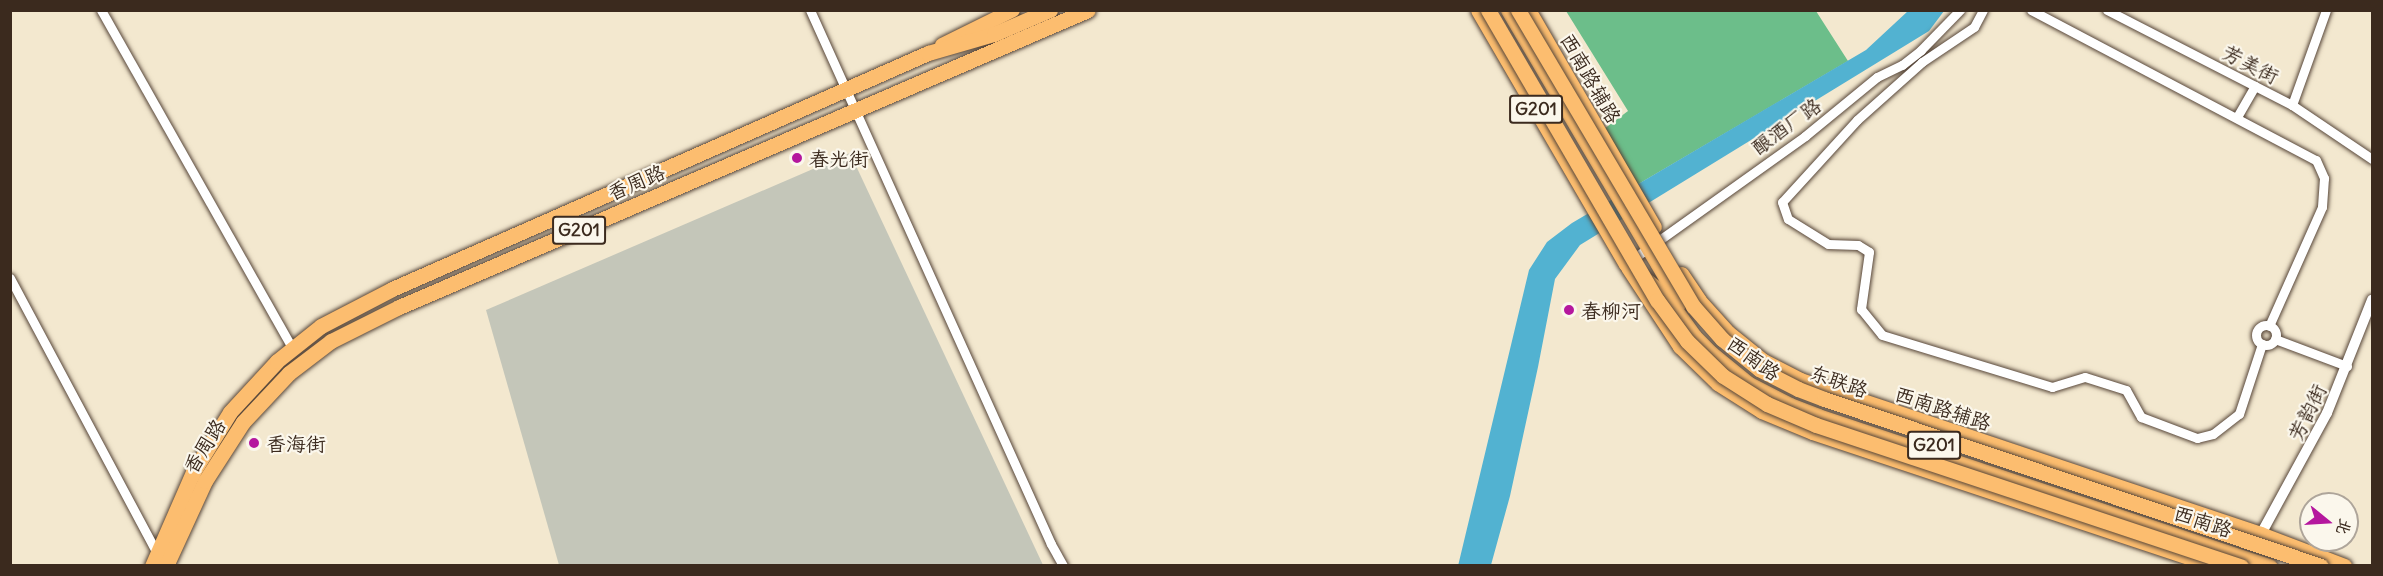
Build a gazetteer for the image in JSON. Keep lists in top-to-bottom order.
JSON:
{
  "streets": {
    "highway": [
      "G201",
      "香周路",
      "西南路",
      "东联路"
    ],
    "main road": ["西南路辅路"],
    "street": ["芳美街", "酿酒厂路", "芳韵街"]
  },
  "crossings": [
    ["西南路辅路", "酿酒厂路"],
    ["西南路辅路", "芳韵街"],
    ["G201", "香周路"],
    ["酿酒厂路", "西南路"]
  ],
  "places": ["春光街", "春柳河", "香海街"],
  "north": "right"
}
